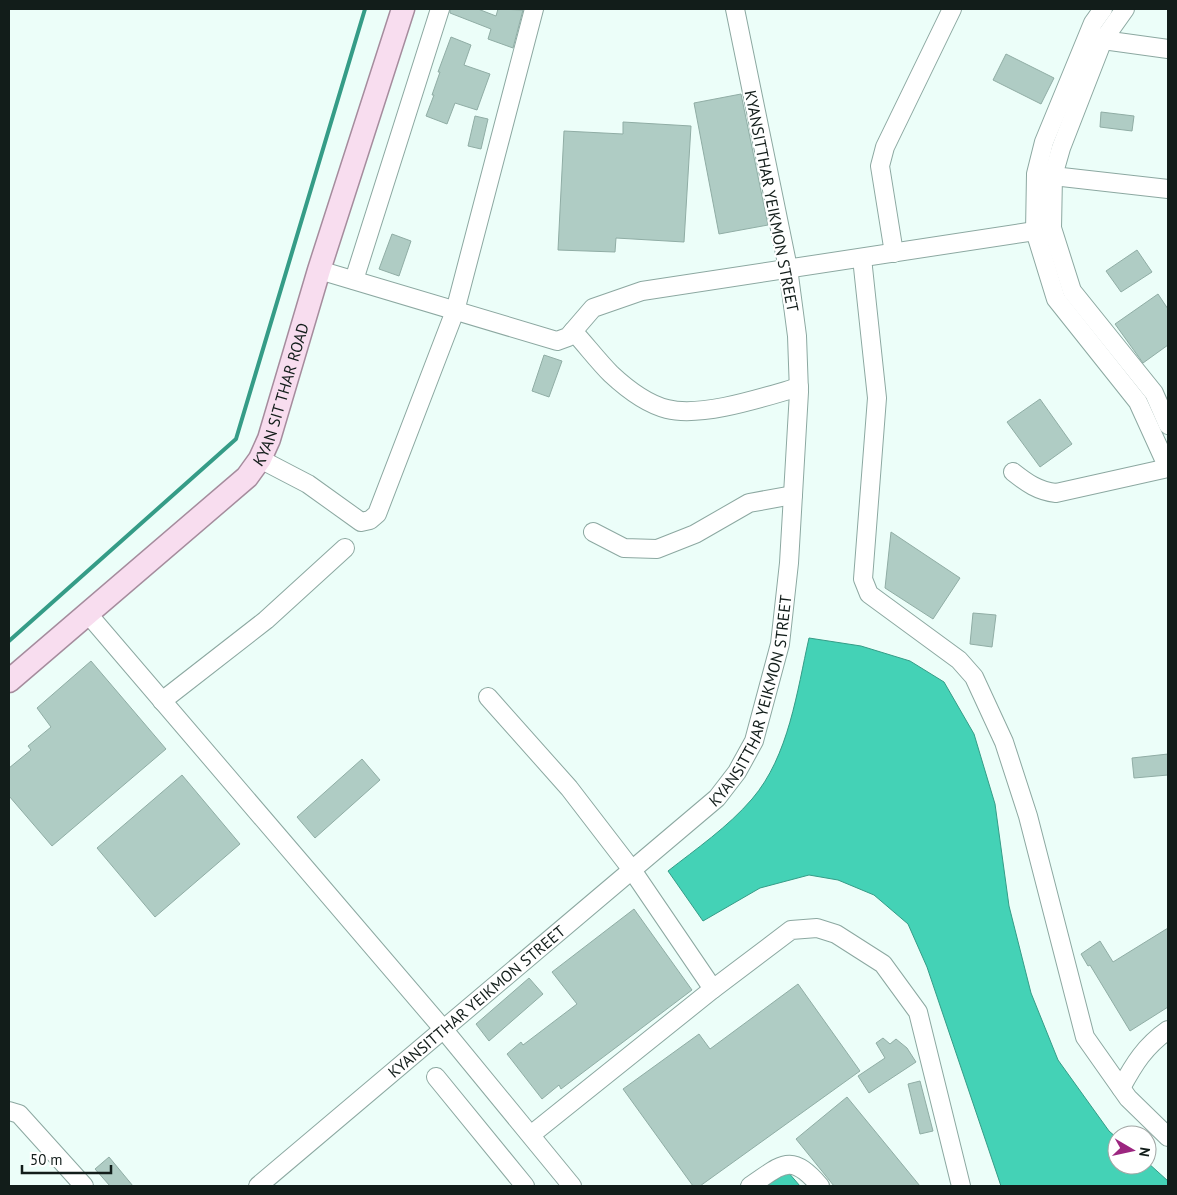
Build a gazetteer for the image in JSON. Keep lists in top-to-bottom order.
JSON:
{
  "streets": {
    "main road": ["KYAN SIT THAR ROAD"],
    "street": ["KYANSITTHAR YEIKMON STREET"]
  },
  "scale_bar": "50 m",
  "north": "right"
}
